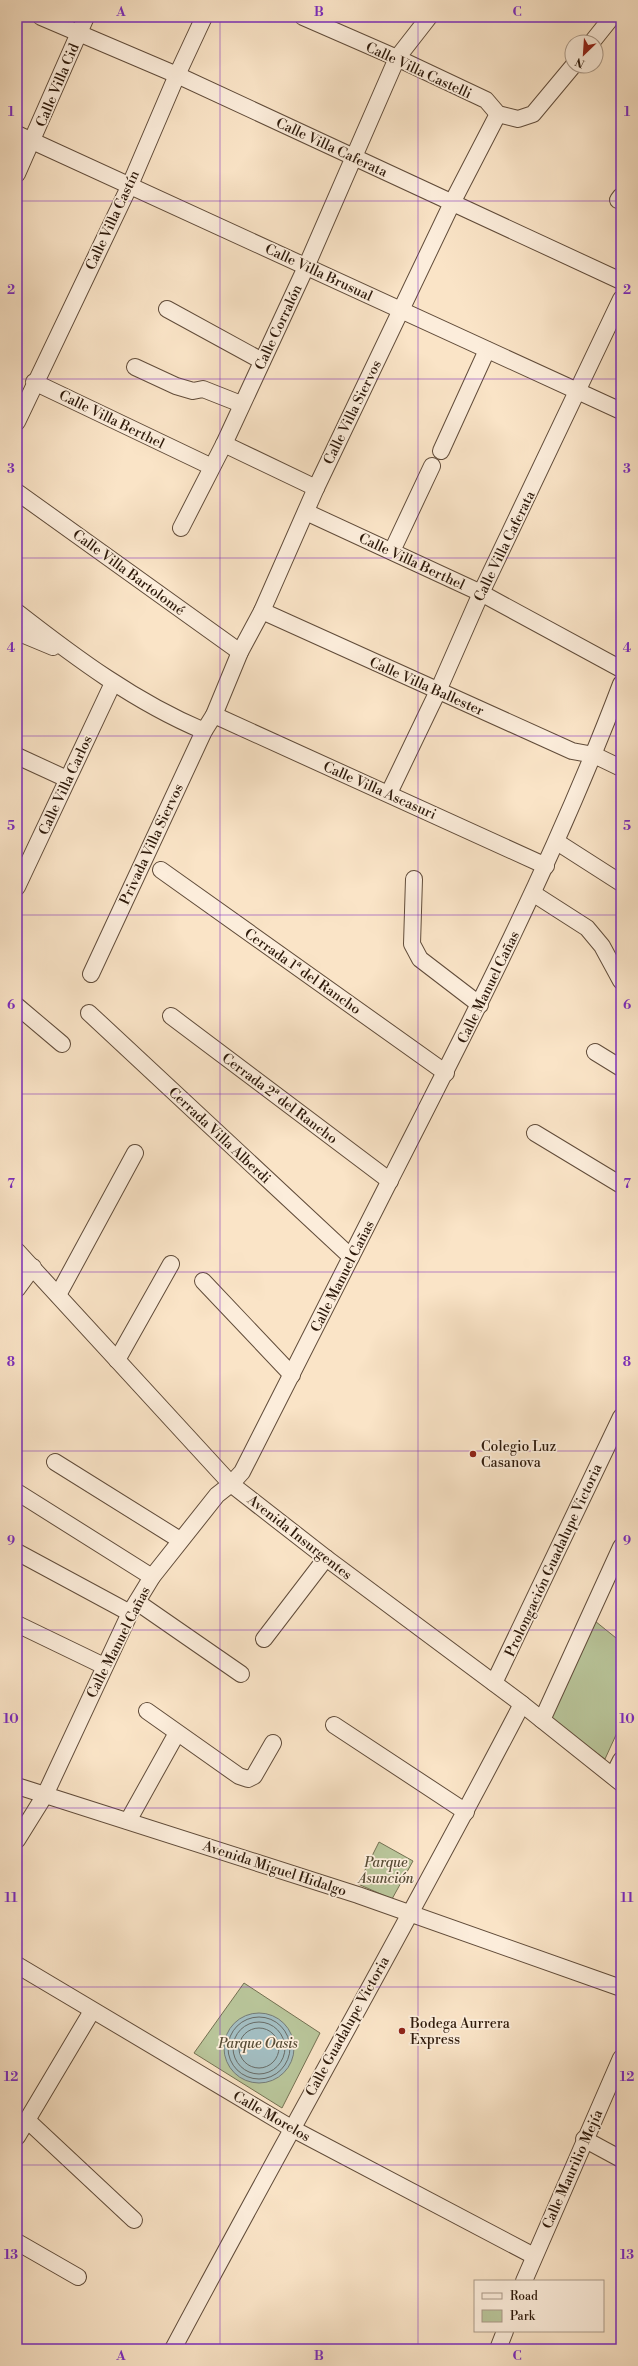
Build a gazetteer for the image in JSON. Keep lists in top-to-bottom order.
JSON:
{
  "streets": {
    "street": [
      "Calle Villa Castelli",
      "Calle Villa Cid",
      "Calle Villa Caferata",
      "Calle Villa Castín",
      "Calle Villa Brusual",
      "Calle Corralón",
      "Calle Villa Siervos",
      "Calle Villa Berthel",
      "Calle Villa Bartolomé",
      "Calle Villa Ballester",
      "Calle Villa Carlos",
      "Calle Villa Ascasuri",
      "Privada Villa Siervos",
      "Cerrada 1ª del Rancho",
      "Calle Manuel Cañas",
      "Cerrada 2ª del Rancho",
      "Cerrada Villa Alberdi",
      "Avenida Insurgentes",
      "Prolongación Guadalupe Victoria",
      "Avenida Miguel Hidalgo",
      "Calle Guadalupe Victoria",
      "Calle Morelos",
      "Calle Maurilio Mejía"
    ]
  },
  "crossings": [
    ["Calle Villa Castelli", "Calle Corralón"],
    ["Calle Villa Castelli", "Calle Villa Siervos"],
    ["Calle Villa Cid", "Calle Villa Caferata"],
    ["Calle Villa Cid", "Calle Villa Brusual"],
    ["Calle Villa Caferata", "Calle Villa Castín"],
    ["Calle Villa Caferata", "Calle Villa Brusual"],
    ["Calle Villa Caferata", "Calle Corralón"],
    ["Calle Villa Caferata", "Calle Villa Siervos"],
    ["Calle Villa Caferata", "Calle Villa Berthel"],
    ["Calle Villa Caferata", "Calle Villa Ballester"],
    ["Calle Villa Caferata", "Calle Villa Ascasuri"],
    ["Calle Villa Castín", "Calle Villa Brusual"],
    ["Calle Villa Castín", "Calle Villa Berthel"],
    ["Calle Villa Brusual", "Calle Corralón"],
    ["Calle Villa Brusual", "Calle Villa Siervos"],
    ["Calle Corralón", "Calle Villa Berthel"],
    ["Calle Villa Siervos", "Calle Villa Berthel"],
    ["Calle Villa Siervos", "Calle Villa Bartolomé"],
    ["Calle Villa Siervos", "Calle Villa Ballester"],
    ["Calle Villa Siervos", "Calle Villa Ascasuri"],
    ["Calle Villa Siervos", "Privada Villa Siervos"],
    ["Calle Villa Ballester", "Calle Manuel Cañas"],
    ["Calle Villa Ascasuri", "Privada Villa Siervos"],
    ["Calle Villa Ascasuri", "Calle Manuel Cañas"],
    ["Cerrada 1ª del Rancho", "Calle Manuel Cañas"],
    ["Calle Manuel Cañas", "Cerrada 2ª del Rancho"],
    ["Calle Manuel Cañas", "Cerrada Villa Alberdi"],
    ["Calle Manuel Cañas", "Avenida Insurgentes"],
    ["Calle Manuel Cañas", "Avenida Miguel Hidalgo"],
    ["Avenida Insurgentes", "Prolongación Guadalupe Victoria"],
    ["Avenida Insurgentes", "Calle Guadalupe Victoria"],
    ["Avenida Miguel Hidalgo", "Calle Guadalupe Victoria"],
    ["Calle Guadalupe Victoria", "Calle Morelos"],
    ["Calle Morelos", "Calle Maurilio Mejía"]
  ],
  "parks": ["Parque Asunción", "Parque Oasis"],
  "places": ["Colegio Luz Casanova", "Bodega Aurrera Express"],
  "legend": ["Road", "Park"],
  "north": "bottom left",
  "grid": {
    "columns": ["A", "B", "C"],
    "rows": [
      "1",
      "2",
      "3",
      "4",
      "5",
      "6",
      "7",
      "8",
      "9",
      "10",
      "11",
      "12",
      "13"
    ]
  }
}
